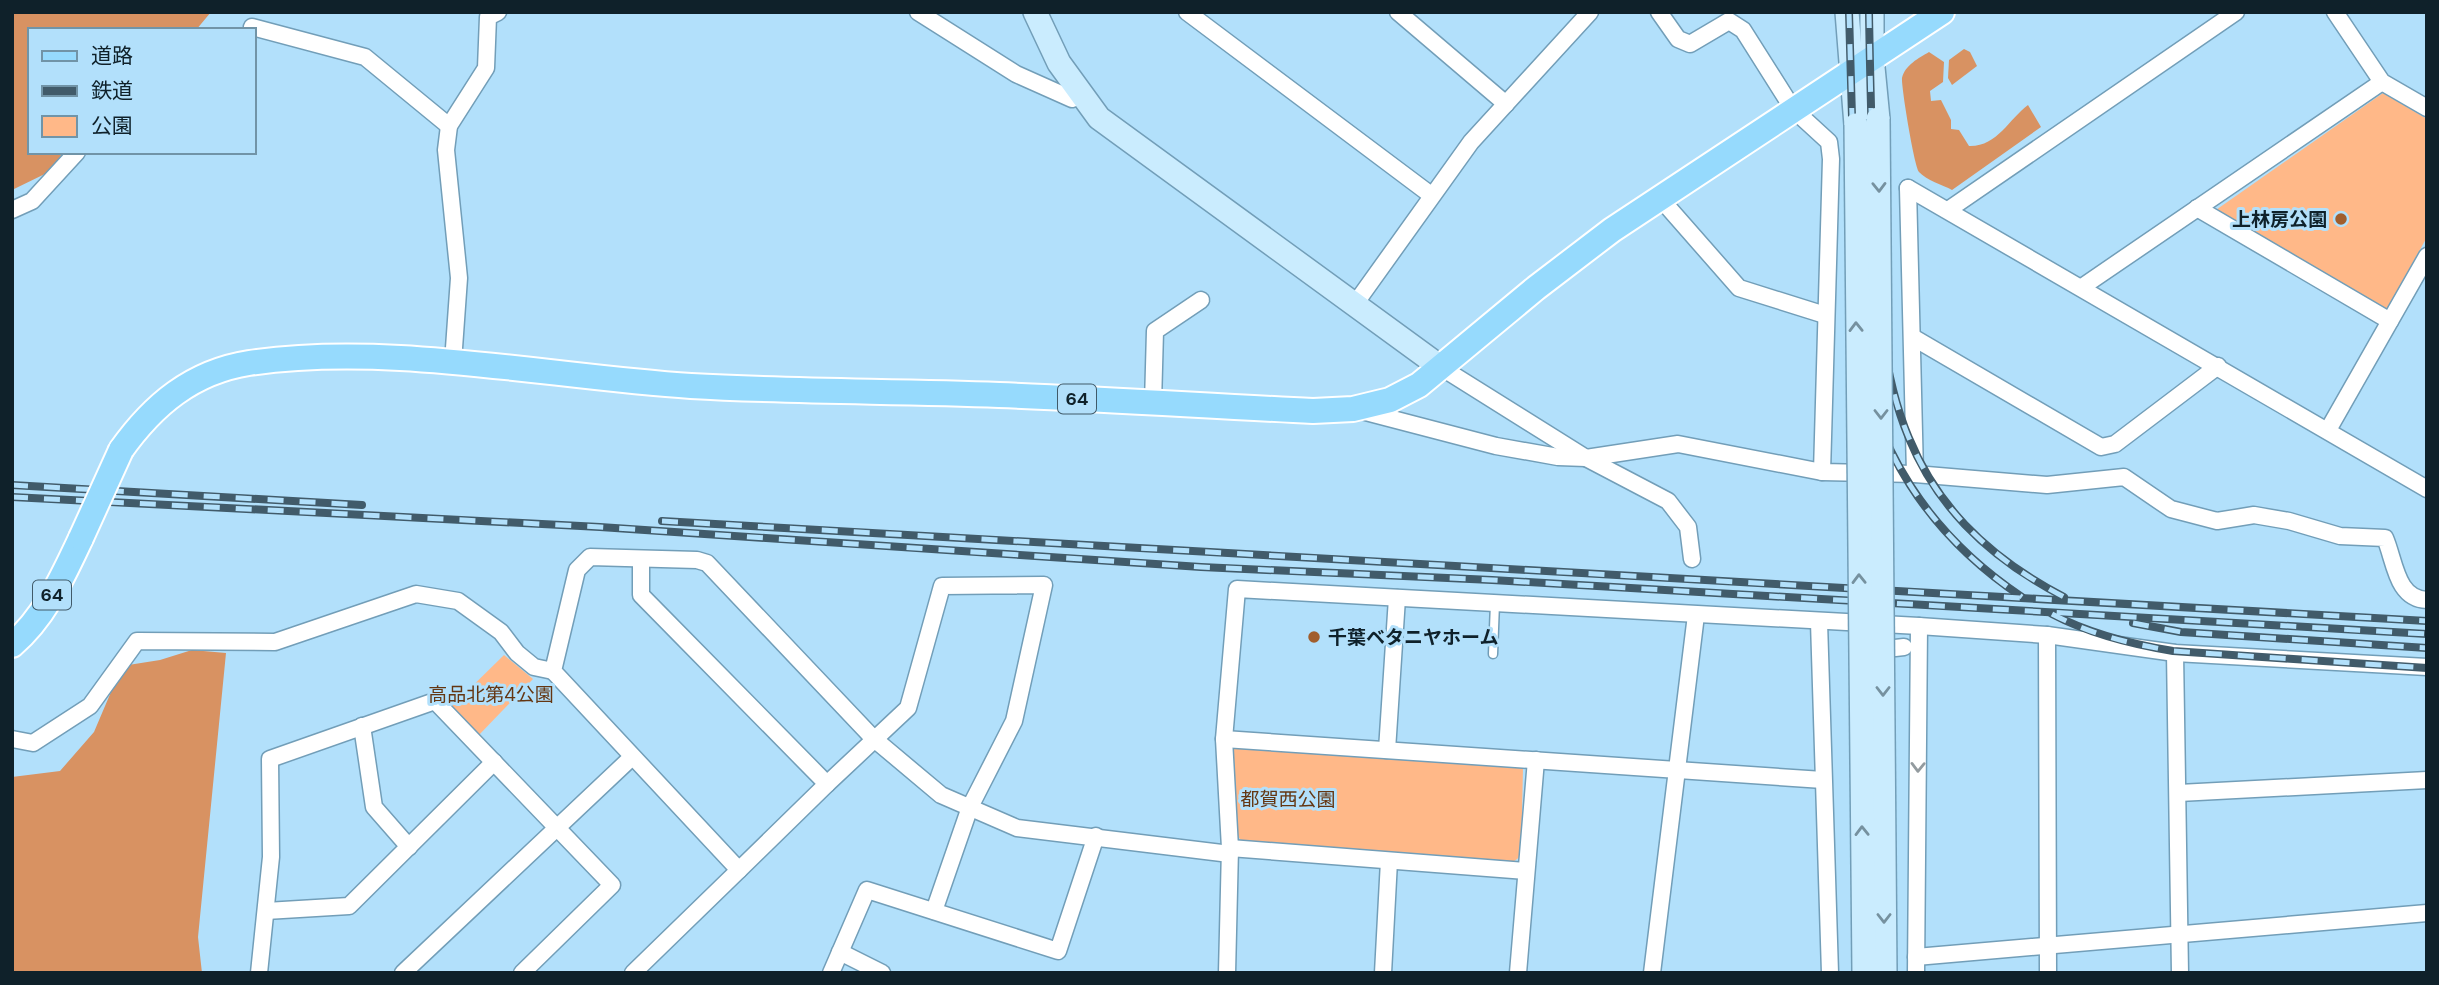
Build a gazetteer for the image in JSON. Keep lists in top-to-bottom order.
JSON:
{
  "streets": {
    "main road": ["64"]
  },
  "parks": ["高品北第4公園", "都賀西公園"],
  "places": ["上林房公園", "千葉ベタニヤホーム"],
  "legend": ["道路", "鉄道", "公園"]
}
